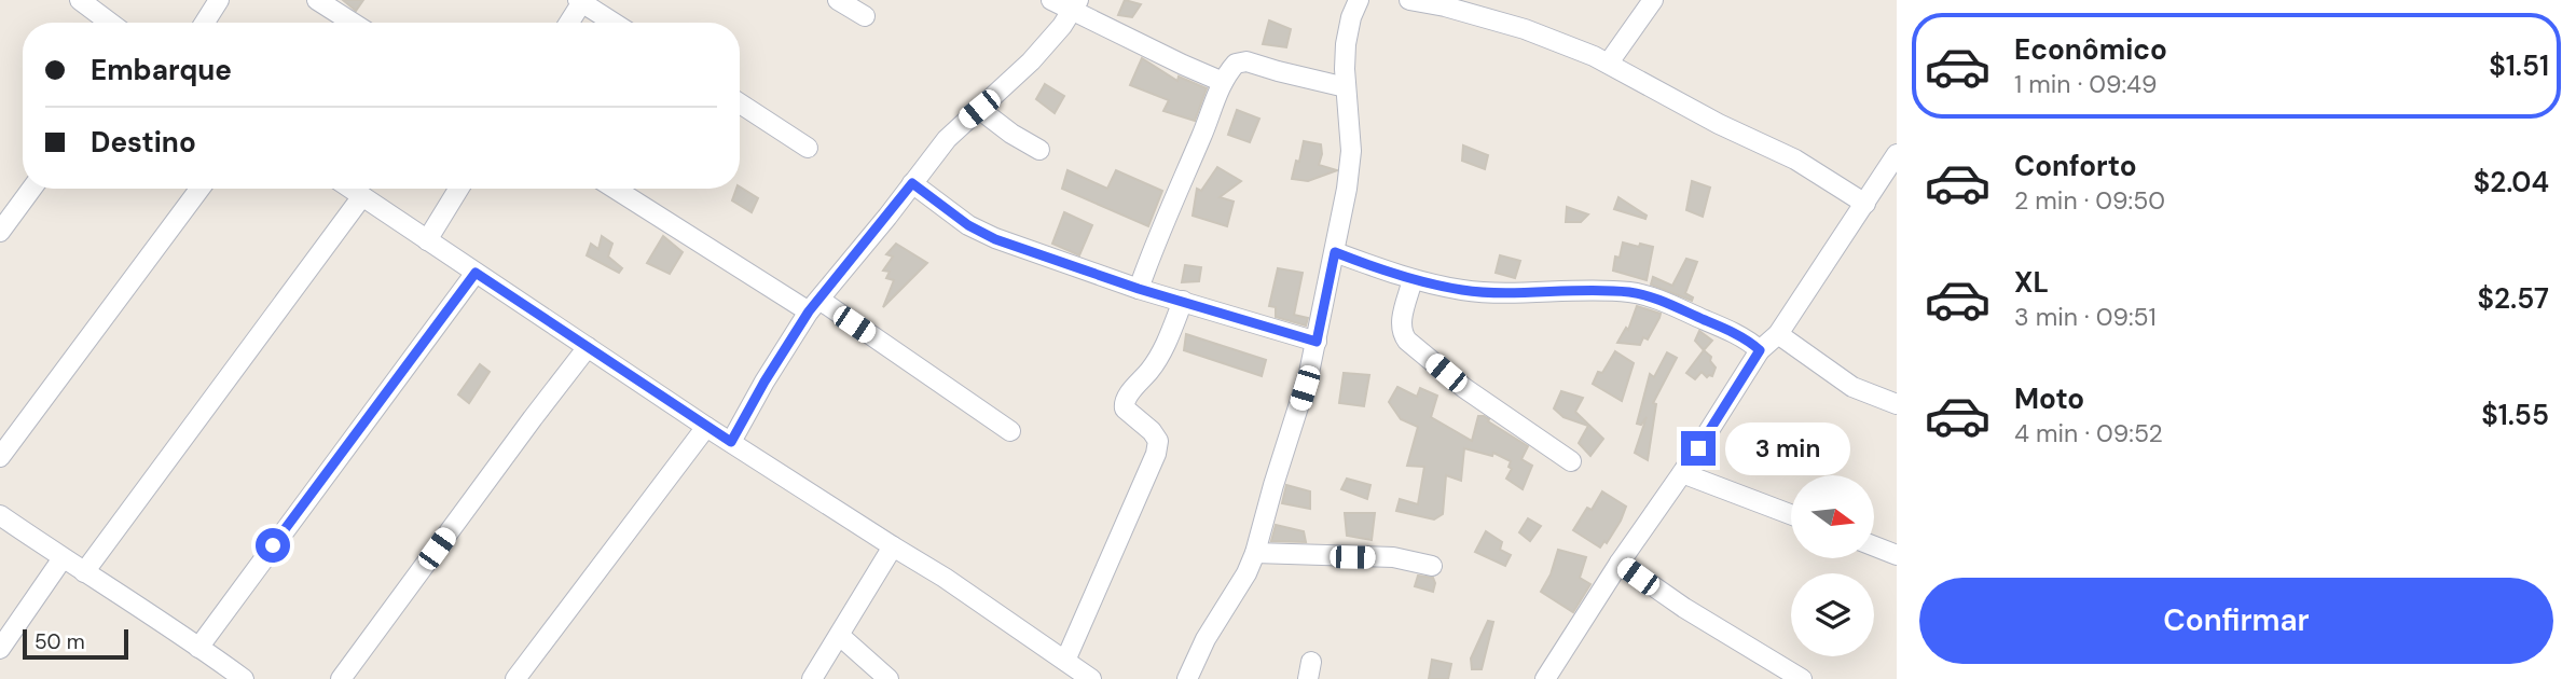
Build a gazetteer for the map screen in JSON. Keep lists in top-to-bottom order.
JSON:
{
  "scale_bar": "50 m",
  "north": "right",
  "page": {
    "list": [
      {
        "name": "Econômico",
        "note": "1 min · 09:49",
        "value": "$1.51"
      },
      {
        "name": "Conforto",
        "note": "2 min · 09:50",
        "value": "$2.04"
      },
      {
        "name": "XL",
        "note": "3 min · 09:51",
        "value": "$2.57"
      },
      {
        "name": "Moto",
        "note": "4 min · 09:52",
        "value": "$1.55"
      }
    ],
    "banner": ["Embarque", "Destino"],
    "bubble": "3 min",
    "buttons": "Confirmar",
    "scale": "50 m"
  }
}
